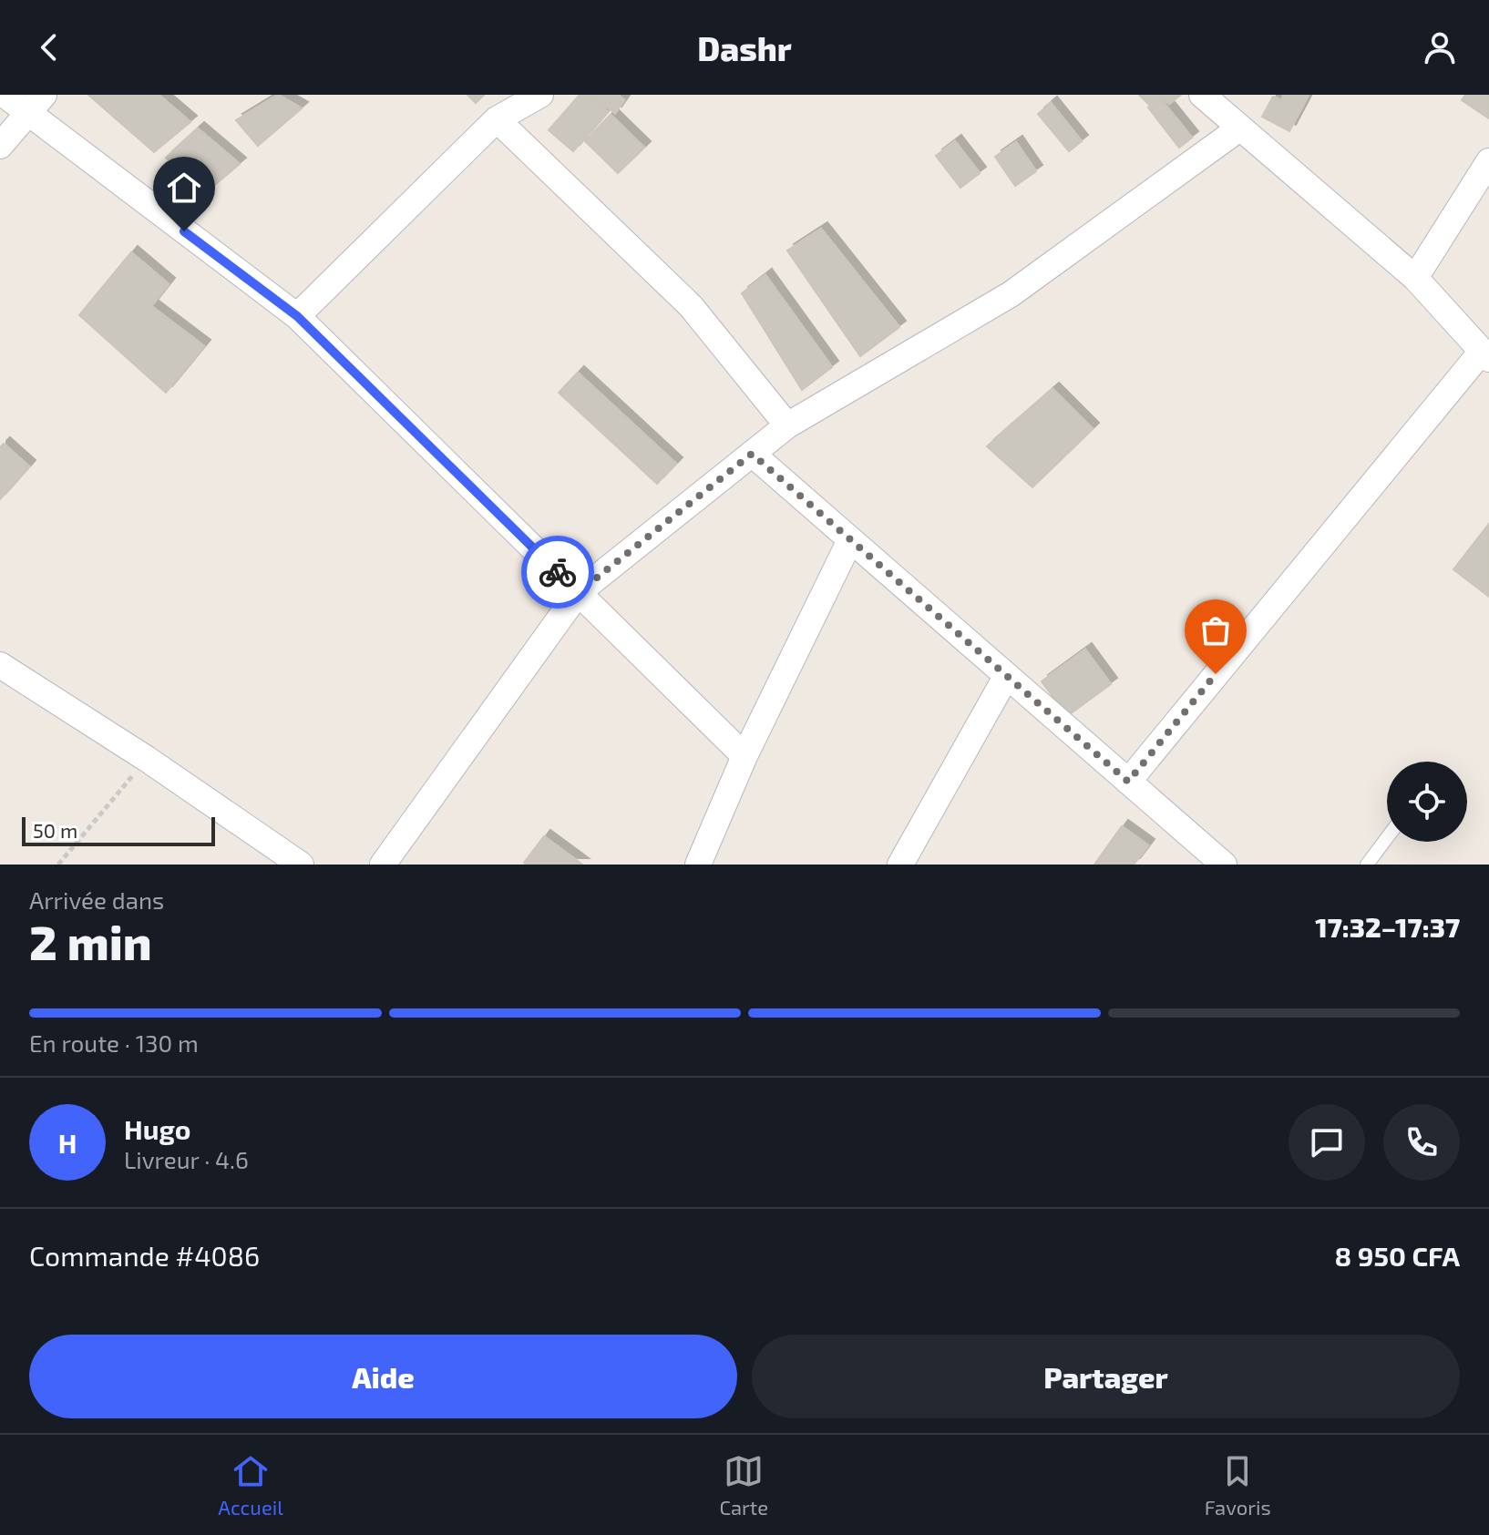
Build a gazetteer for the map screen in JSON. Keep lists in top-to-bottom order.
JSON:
{
  "scale_bar": "50 m",
  "page": {
    "header": "Dashr",
    "scale": "50 m",
    "heading": ["2 min", "Arrivée dans", "17:32–17:37"],
    "panel": [
      "Hugo",
      "Livreur · 4.6",
      "Commande #4086",
      "8 950 CFA"
    ],
    "bar": "En route · 130 m",
    "round": "H",
    "buttons": ["Aide", "Partager"],
    "tabs": ["Accueil", "Carte", "Favoris"]
  }
}
